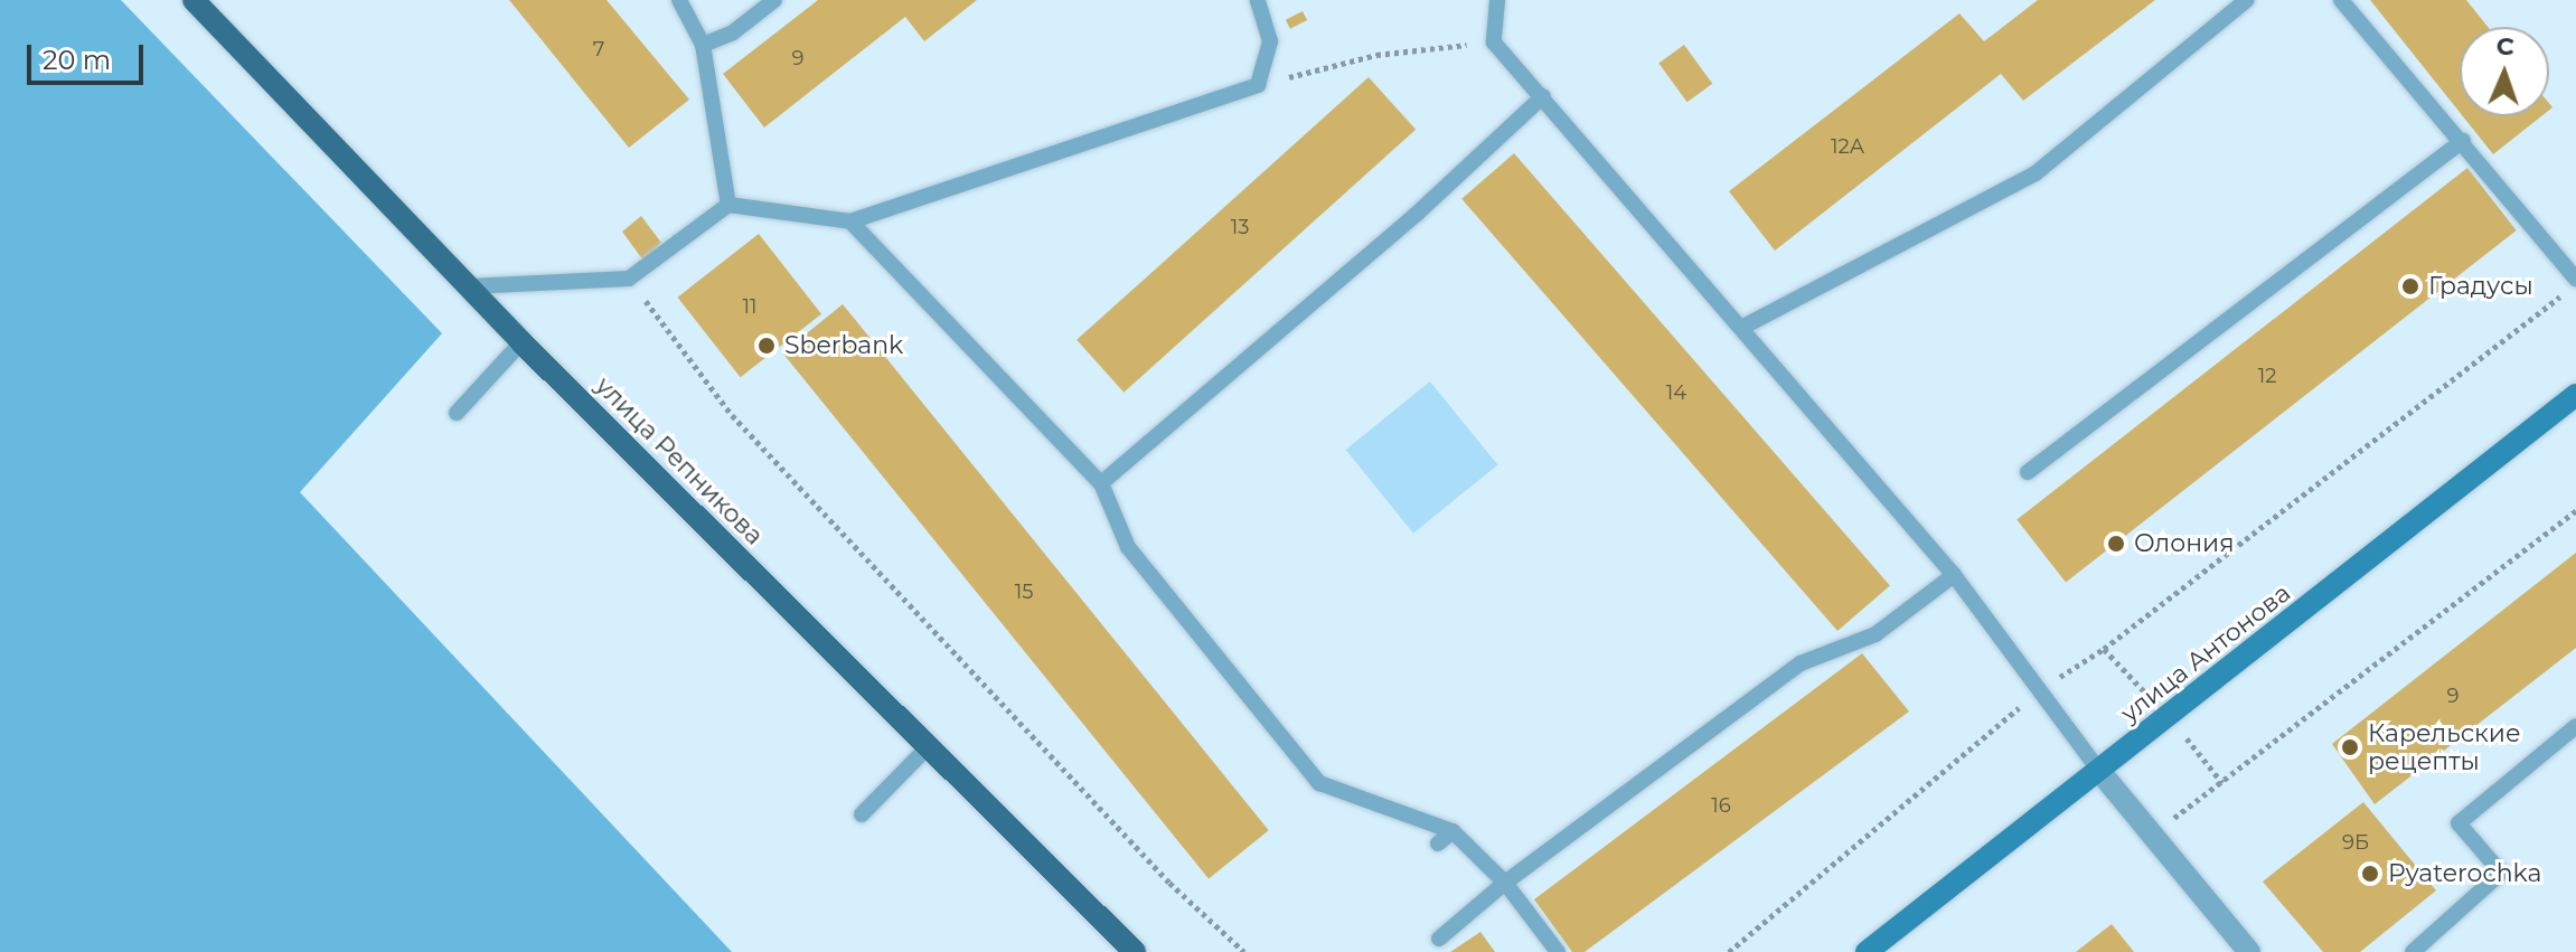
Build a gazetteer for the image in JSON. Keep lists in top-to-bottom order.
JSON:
{
  "streets": {
    "main road": ["улица Репникова"],
    "street": ["улица Антонова"]
  },
  "places": [
    "Градусы",
    "Sberbank",
    "Олония",
    "Карельские рецепты",
    "Pyaterochka"
  ],
  "house_numbers": [
    "7",
    "9",
    "12А",
    "13",
    "11",
    "12",
    "14",
    "15",
    "9",
    "16",
    "9Б"
  ],
  "scale_bar": "20 m",
  "north": "top"
}
